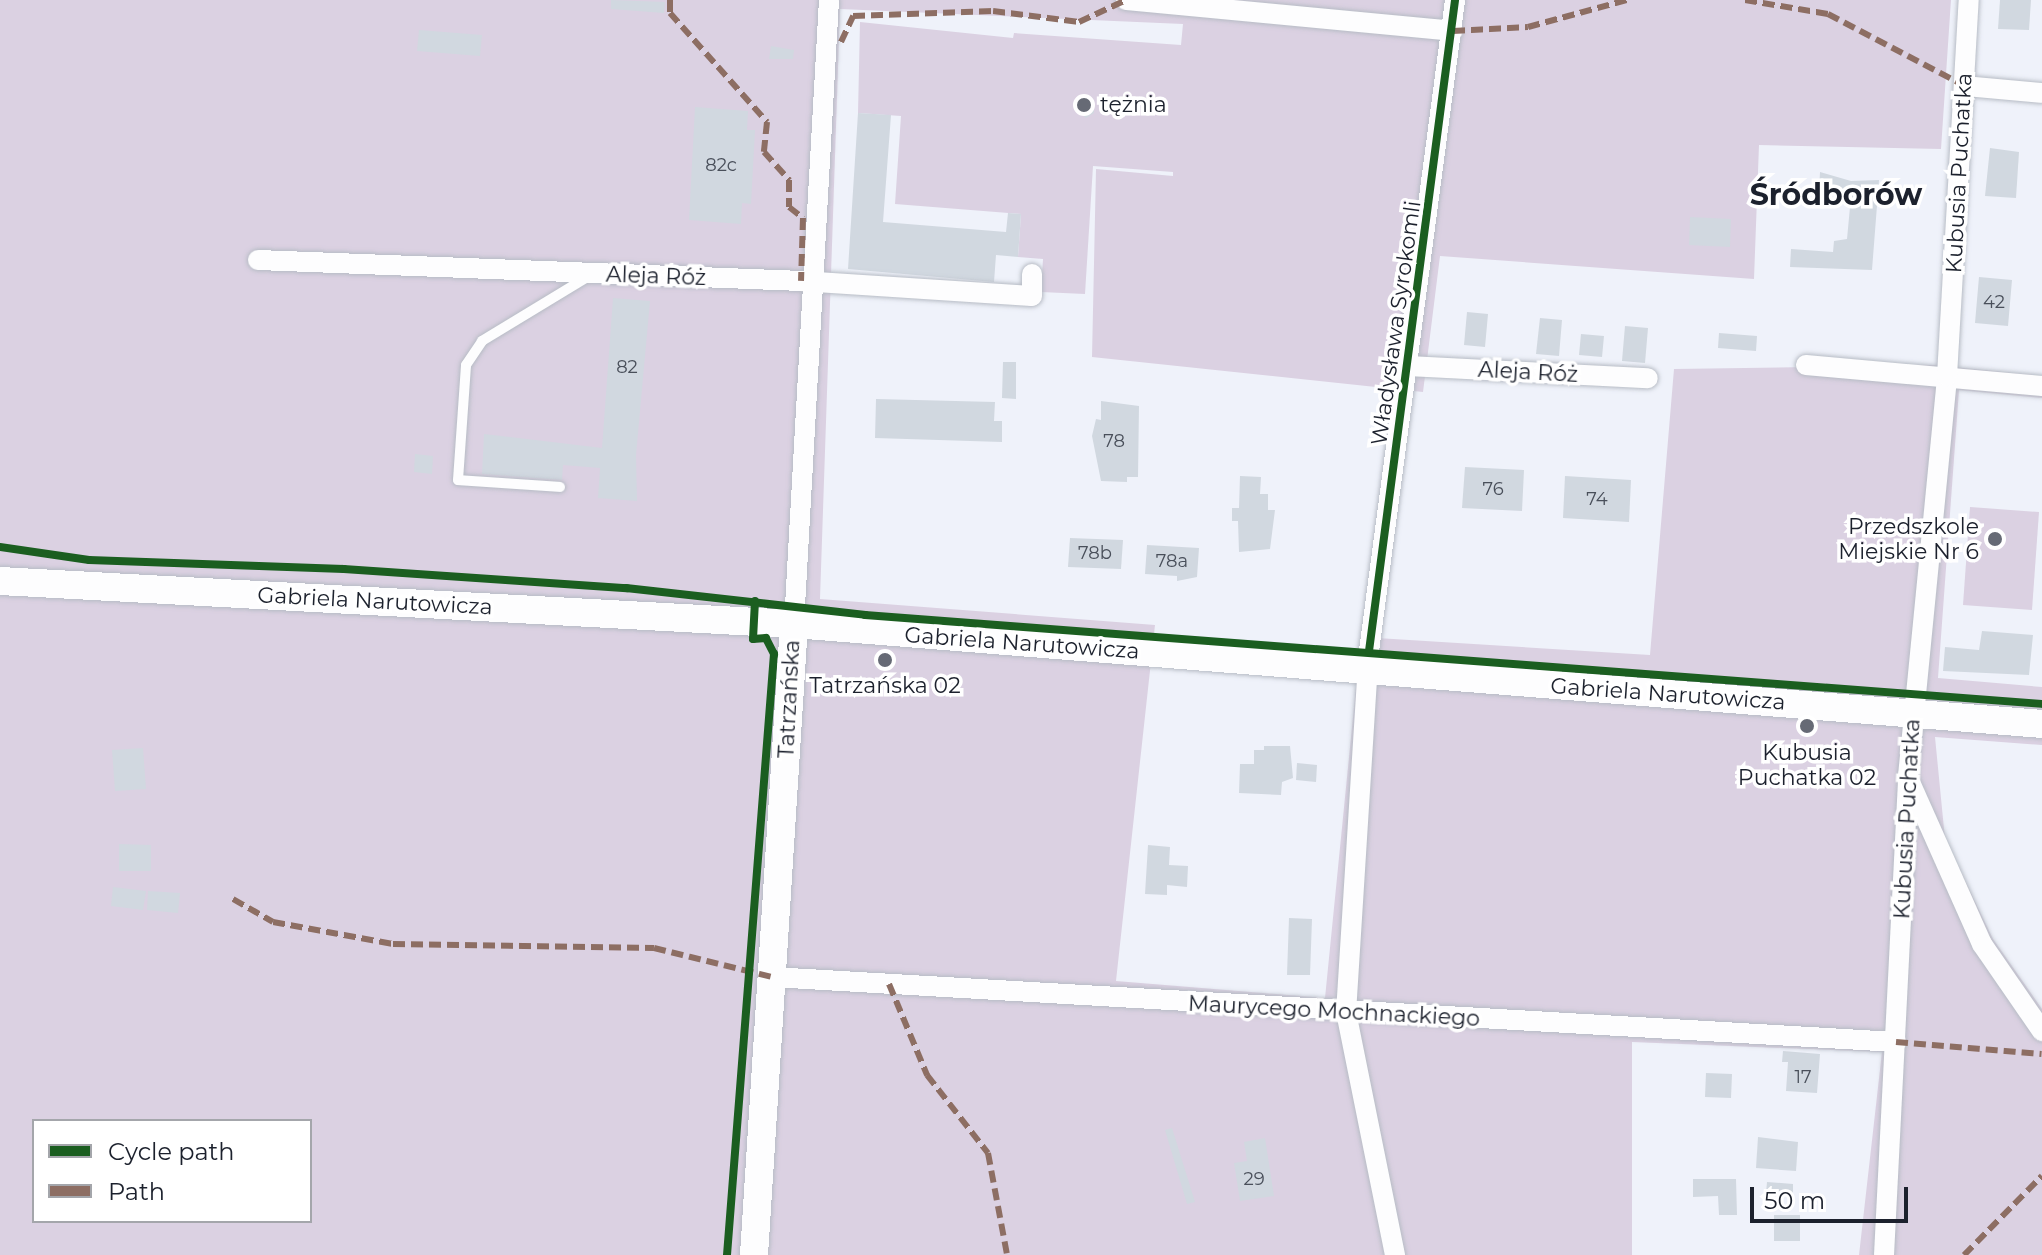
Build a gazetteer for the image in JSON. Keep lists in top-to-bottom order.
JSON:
{
  "streets": {
    "street": [
      "Kubusia Puchatka",
      "Aleja Róż",
      "Władysława Syrokomli",
      "Gabriela Narutowicza",
      "Tatrzańska",
      "Maurycego Mochnackiego"
    ]
  },
  "crossings": [
    ["Kubusia Puchatka", "Gabriela Narutowicza"],
    ["Kubusia Puchatka", "Maurycego Mochnackiego"],
    ["Aleja Róż", "Władysława Syrokomli"],
    ["Aleja Róż", "Tatrzańska"],
    ["Władysława Syrokomli", "Gabriela Narutowicza"],
    ["Władysława Syrokomli", "Maurycego Mochnackiego"],
    ["Gabriela Narutowicza", "Tatrzańska"],
    ["Tatrzańska", "Maurycego Mochnackiego"]
  ],
  "districts": ["Śródborów"],
  "places": [
    "tężnia",
    "Przedszkole Miejskie Nr 6",
    "Tatrzańska 02",
    "Kubusia Puchatka 02"
  ],
  "house_numbers": [
    "82c",
    "42",
    "82",
    "78",
    "76",
    "74",
    "78b",
    "78a",
    "17",
    "29"
  ],
  "legend": ["Cycle path", "Path"],
  "scale_bar": "50 m"
}
